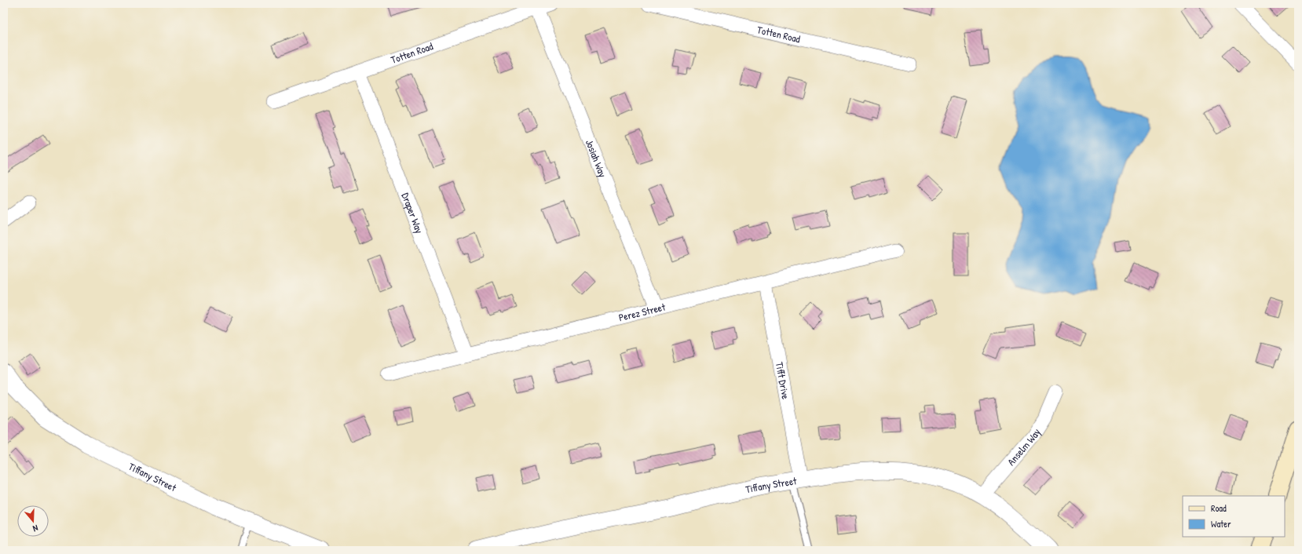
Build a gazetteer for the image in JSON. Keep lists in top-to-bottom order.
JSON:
{
  "streets": {
    "street": [
      "Totten Road",
      "Josiah Way",
      "Draper Way",
      "Perez Street",
      "Tifft Drive",
      "Anselm Way",
      "Tiffany Street"
    ]
  },
  "crossings": [
    ["Totten Road", "Josiah Way"],
    ["Totten Road", "Draper Way"],
    ["Josiah Way", "Perez Street"],
    ["Draper Way", "Perez Street"],
    ["Perez Street", "Tifft Drive"],
    ["Tifft Drive", "Tiffany Street"],
    ["Anselm Way", "Tiffany Street"]
  ],
  "legend": ["Road", "Water"],
  "north": "bottom"
}
